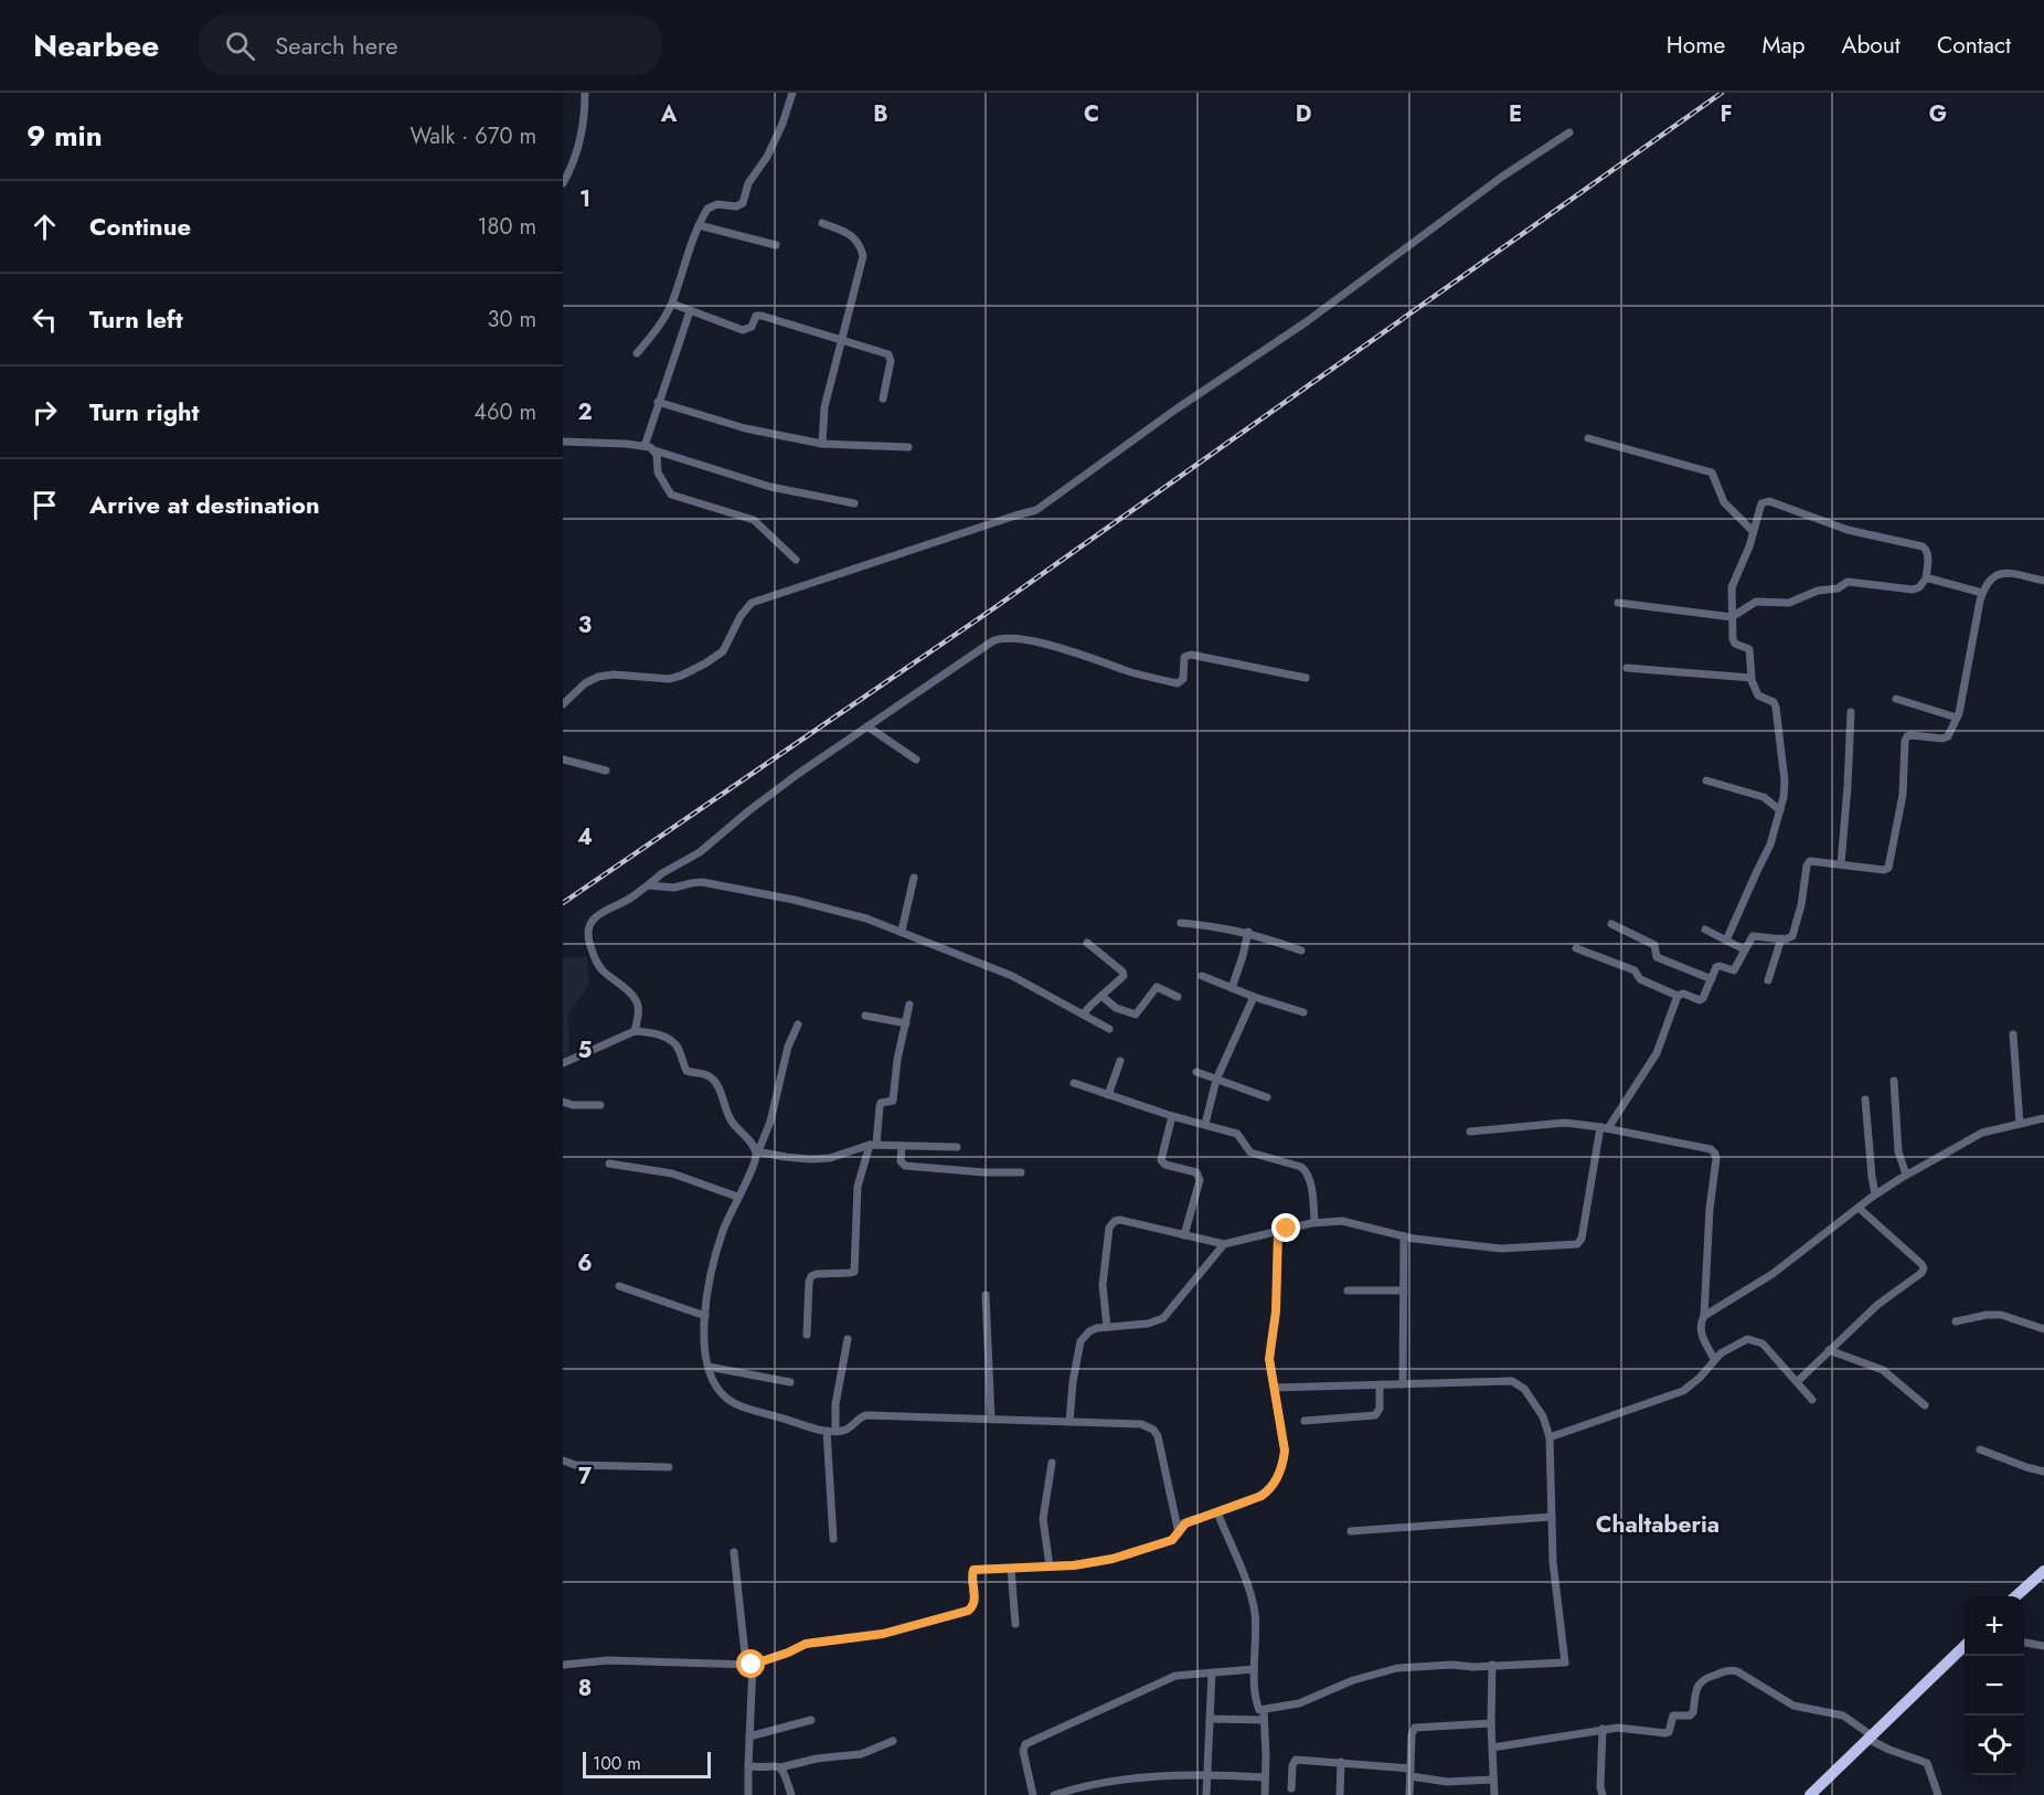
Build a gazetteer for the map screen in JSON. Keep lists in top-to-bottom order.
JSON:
{
  "districts": ["Chaltaberia"],
  "scale_bar": "100 m",
  "page": {
    "header": "Nearbee",
    "search": "Search here",
    "nav": [
      "Home",
      "Map",
      "About",
      "Contact"
    ],
    "heading": ["9 min", "Walk · 670 m"],
    "list": [
      ["Continue", "180 m"],
      ["Turn left", "30 m"],
      ["Turn right", "460 m"],
      "Arrive at destination"
    ],
    "map_buttons": ["+", "−"],
    "scale": "100 m"
  },
  "grid": {
    "columns": [
      "A",
      "B",
      "C",
      "D",
      "E",
      "F",
      "G"
    ],
    "rows": [
      "1",
      "2",
      "3",
      "4",
      "5",
      "6",
      "7",
      "8"
    ]
  }
}
